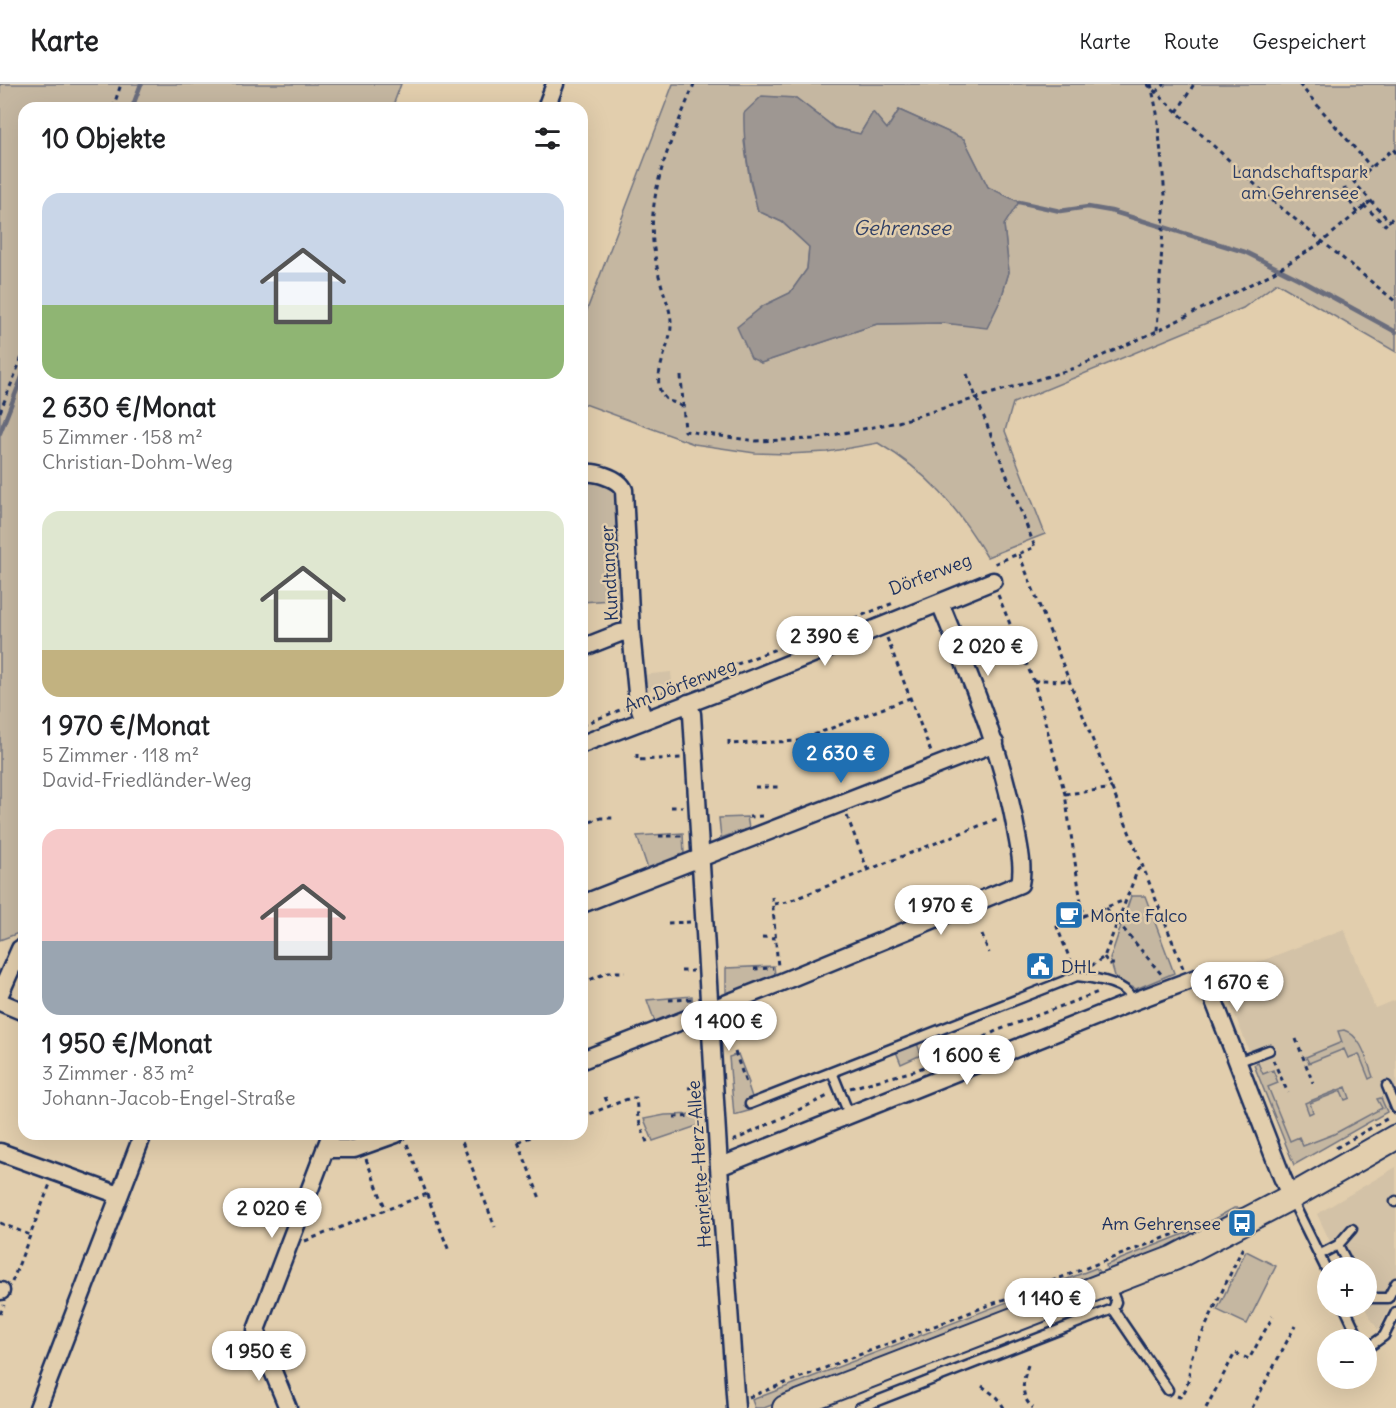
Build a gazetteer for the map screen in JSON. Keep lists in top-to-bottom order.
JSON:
{
  "streets": {
    "street": ["Kundtanger", "Am Dörferweg", "Henriette-Herz-Allee"],
    "path": ["Dörferweg"]
  },
  "crossings": [
    ["Kundtanger", "Dörferweg"],
    ["Kundtanger", "Am Dörferweg"],
    ["Dörferweg", "Am Dörferweg"],
    ["Am Dörferweg", "Henriette-Herz-Allee"]
  ],
  "water": ["Gehrensee"],
  "parks": ["Landschaftspark am Gehrensee"],
  "places": {
    "cafe": ["Monte Falco"],
    "public building": ["DHL"],
    "bus stop": ["Am Gehrensee"]
  },
  "page": {
    "header": "Karte",
    "nav": ["Karte", "Route", "Gespeichert"],
    "heading": "10 Objekte",
    "list": [
      {
        "name": "2 630 €/Monat",
        "note": "5 Zimmer · 158 m² · Christian-Dohm-Weg"
      },
      {
        "name": "1 970 €/Monat",
        "note": "5 Zimmer · 118 m² · David-Friedländer-Weg"
      },
      {
        "name": "1 950 €/Monat",
        "note": "3 Zimmer · 83 m² · Johann-Jacob-Engel-Straße"
      }
    ],
    "price": [
      "2 390 €",
      "2 020 €",
      "2 630 €",
      "1 970 €",
      "1 670 €",
      "1 400 €",
      "1 600 €",
      "2 020 €",
      "1 140 €",
      "1 950 €"
    ],
    "map_buttons": ["+", "−"]
  }
}
